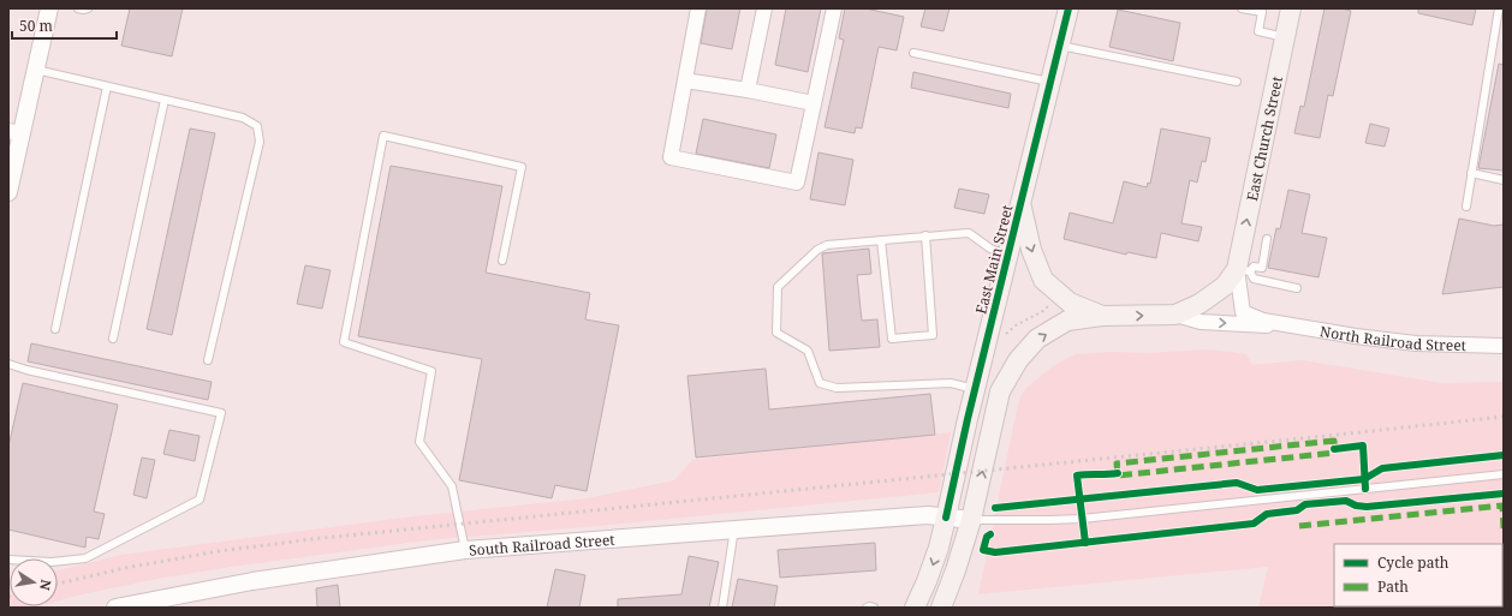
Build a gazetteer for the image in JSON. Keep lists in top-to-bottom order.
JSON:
{
  "streets": {
    "main road": ["East Church Street", "East Main Street", "North Railroad Street"],
    "street": ["South Railroad Street"]
  },
  "crossings": [
    ["East Church Street", "North Railroad Street"],
    ["East Main Street", "North Railroad Street"],
    ["East Main Street", "South Railroad Street"]
  ],
  "one_way": ["East Church Street", "North Railroad Street"],
  "legend": ["Cycle path", "Path"],
  "scale_bar": "50 m",
  "north": "right"
}
